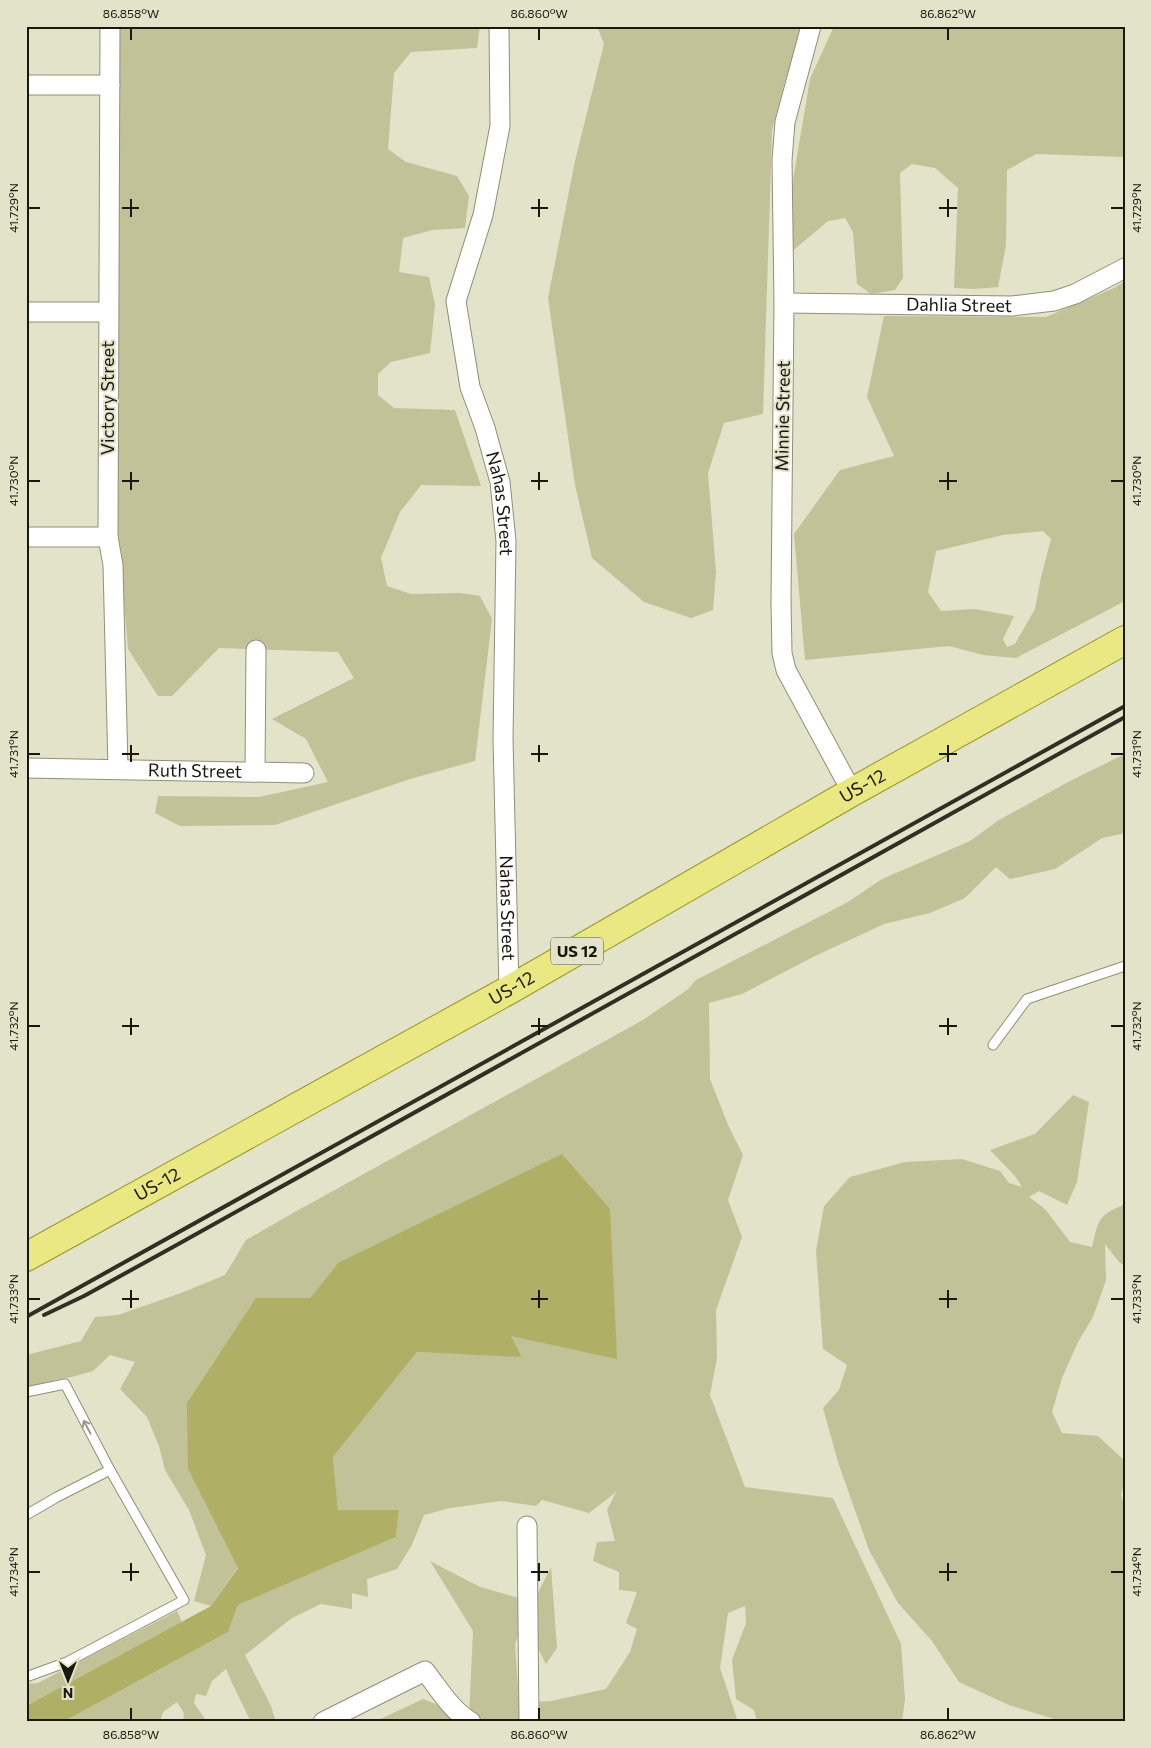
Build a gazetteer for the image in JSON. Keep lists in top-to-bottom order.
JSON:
{
  "streets": {
    "main road": ["US-12", "US 12"],
    "street": [
      "Dahlia Street",
      "Victory Street",
      "Minnie Street",
      "Nahas Street",
      "Ruth Street"
    ]
  },
  "crossings": [
    ["Dahlia Street", "Minnie Street"],
    ["Victory Street", "Ruth Street"],
    ["Minnie Street", "US-12"],
    ["Nahas Street", "US-12"]
  ],
  "north": "bottom",
  "coordinates": [
    "86.858°W",
    "86.860°W",
    "86.862°W",
    "41.729°N",
    "41.730°N",
    "41.731°N",
    "41.732°N",
    "41.733°N",
    "41.734°N"
  ]
}
